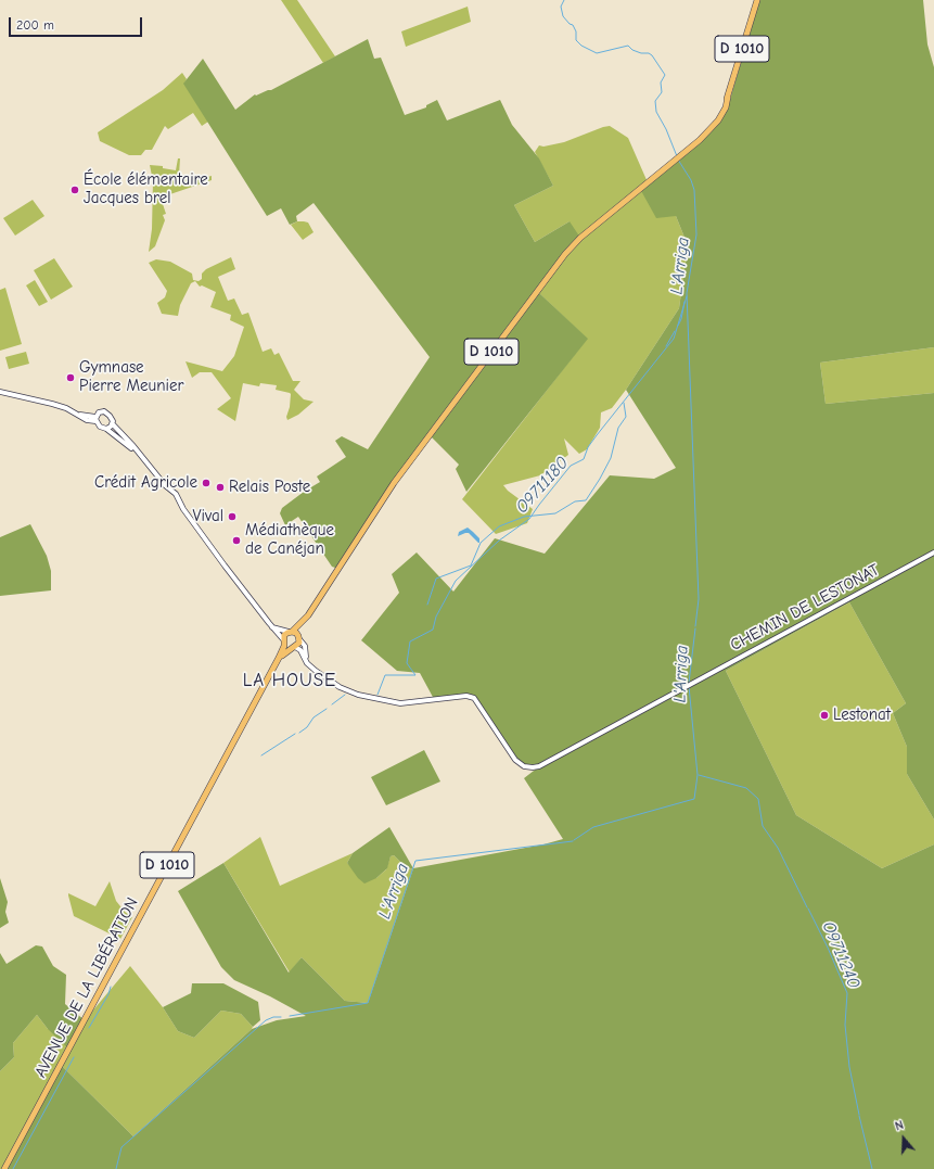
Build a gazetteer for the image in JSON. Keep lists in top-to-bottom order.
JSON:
{
  "streets": {
    "main road": ["D 1010", "AVENUE DE LA LIBÉRATION"],
    "street": ["CHEMIN DE LESTONAT"]
  },
  "crossings": [
    ["D 1010", "AVENUE DE LA LIBÉRATION"]
  ],
  "districts": ["LA HOUSE"],
  "water": ["L'Arriga", "O9711180", "O9711240"],
  "places": [
    "École élémentaire Jacques brel",
    "Gymnase Pierre Meunier",
    "Crédit Agricole",
    "Relais Poste",
    "Vival",
    "Médiathèque de Canéjan",
    "Lestonat"
  ],
  "scale_bar": "200 m",
  "north": "top"
}
